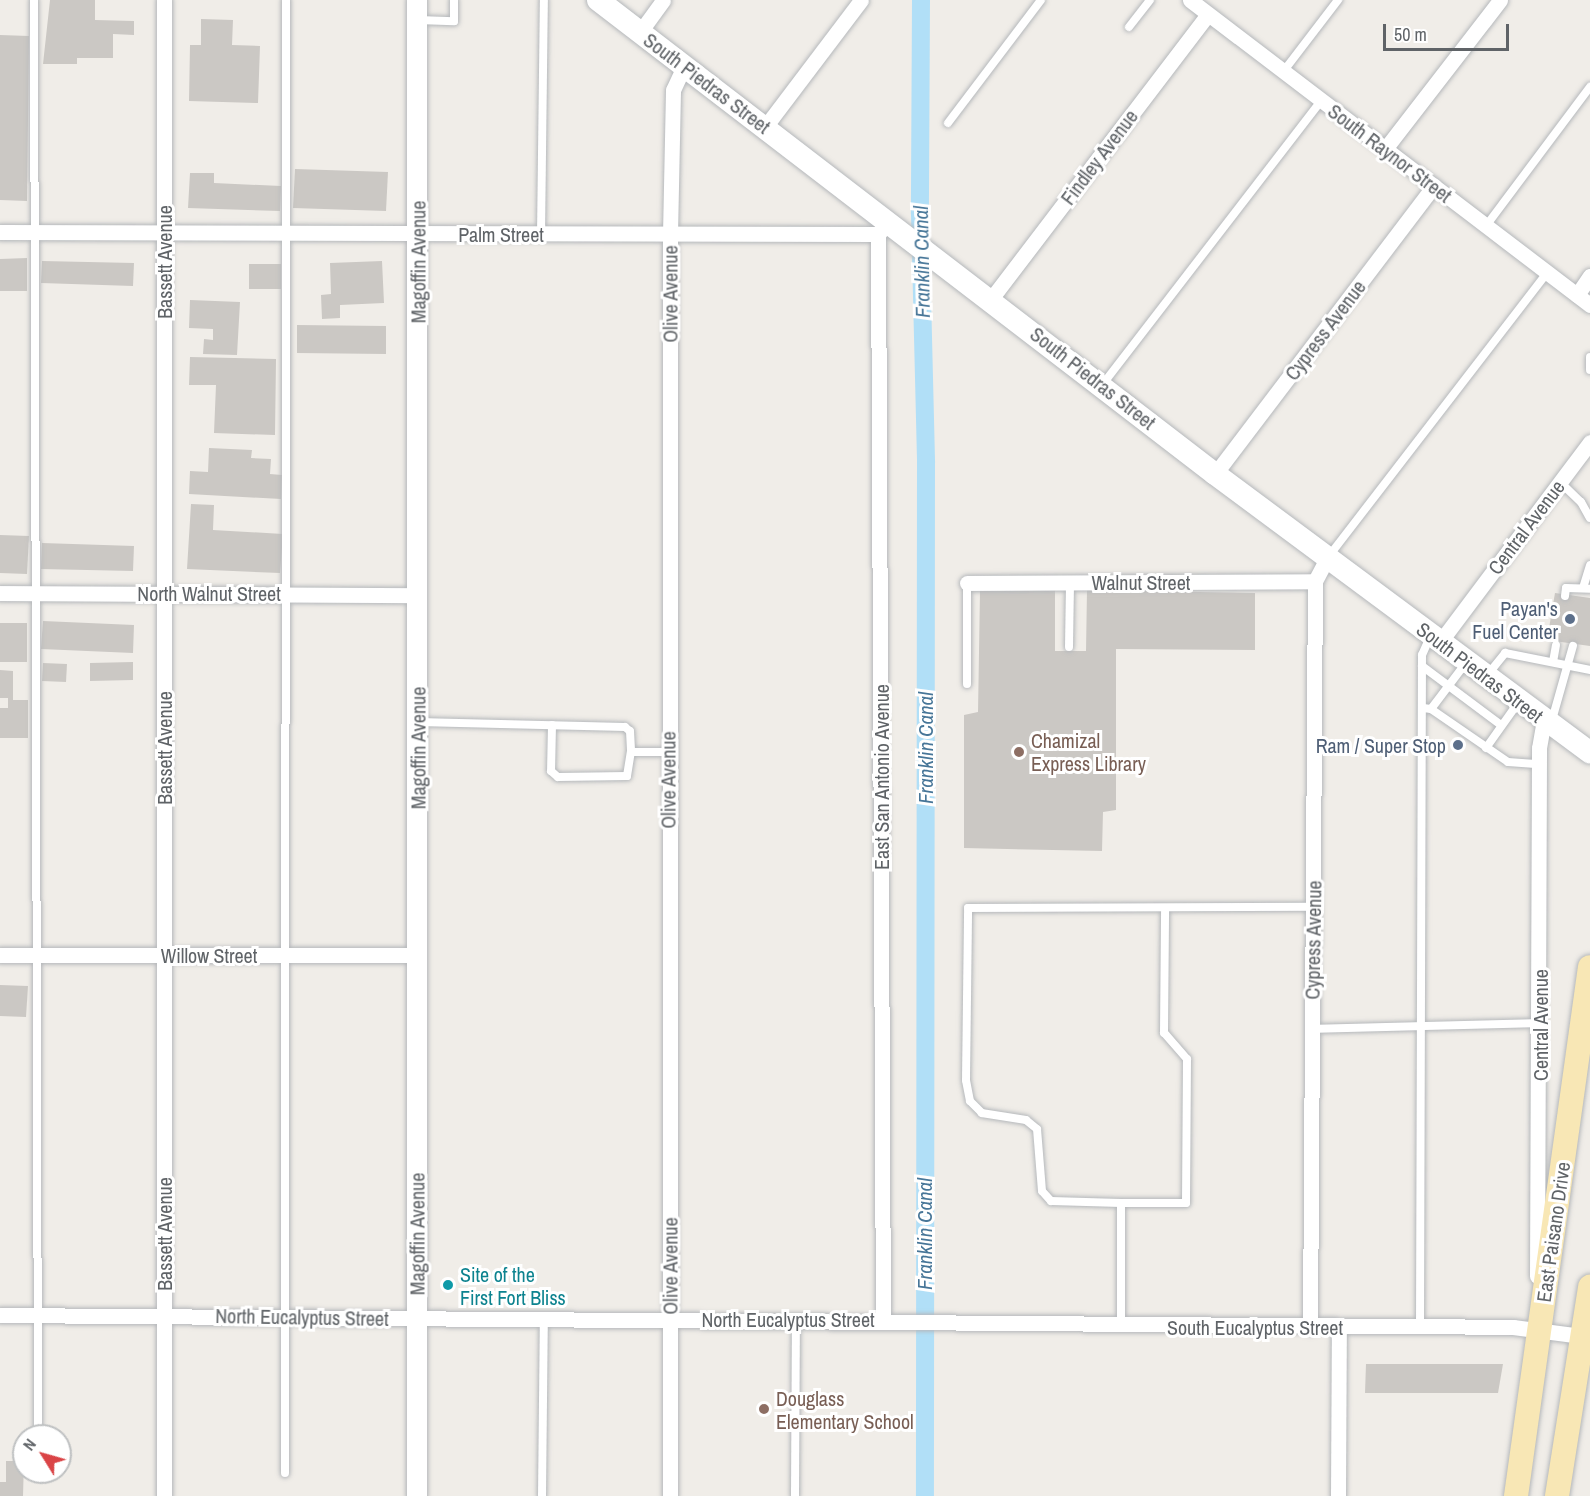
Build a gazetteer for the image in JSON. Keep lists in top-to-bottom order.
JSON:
{
  "streets": {
    "main road": ["South Piedras Street", "East Paisano Drive"],
    "street": [
      "South Raynor Street",
      "Findley Avenue",
      "Palm Street",
      "Bassett Avenue",
      "Magoffin Avenue",
      "Olive Avenue",
      "Cypress Avenue",
      "Central Avenue",
      "Walnut Street",
      "North Walnut Street",
      "East San Antonio Avenue",
      "Willow Street",
      "North Eucalyptus Street",
      "South Eucalyptus Street"
    ]
  },
  "crossings": [
    ["South Piedras Street", "Findley Avenue"],
    ["South Piedras Street", "Palm Street"],
    ["South Piedras Street", "Olive Avenue"],
    ["South Piedras Street", "Cypress Avenue"],
    ["South Piedras Street", "Central Avenue"],
    ["South Piedras Street", "East San Antonio Avenue"],
    ["South Raynor Street", "Findley Avenue"],
    ["South Raynor Street", "Cypress Avenue"],
    ["Palm Street", "Bassett Avenue"],
    ["Palm Street", "Magoffin Avenue"],
    ["Palm Street", "Olive Avenue"],
    ["Palm Street", "East San Antonio Avenue"],
    ["Bassett Avenue", "North Walnut Street"],
    ["Bassett Avenue", "Willow Street"],
    ["Bassett Avenue", "North Eucalyptus Street"],
    ["Magoffin Avenue", "North Walnut Street"],
    ["Magoffin Avenue", "Willow Street"],
    ["Magoffin Avenue", "North Eucalyptus Street"],
    ["Olive Avenue", "North Eucalyptus Street"],
    ["Cypress Avenue", "Walnut Street"],
    ["Cypress Avenue", "South Eucalyptus Street"],
    ["Central Avenue", "East Paisano Drive"],
    ["Central Avenue", "South Eucalyptus Street"],
    ["East San Antonio Avenue", "North Eucalyptus Street"],
    ["East Paisano Drive", "South Eucalyptus Street"],
    ["North Eucalyptus Street", "South Eucalyptus Street"]
  ],
  "water": ["Franklin Canal"],
  "places": [
    "Payan's Fuel Center",
    "Ram / Super Stop",
    "Chamizal Express Library",
    "Site of the First Fort Bliss",
    "Douglass Elementary School"
  ],
  "scale_bar": "50 m",
  "north": "top left"
}
